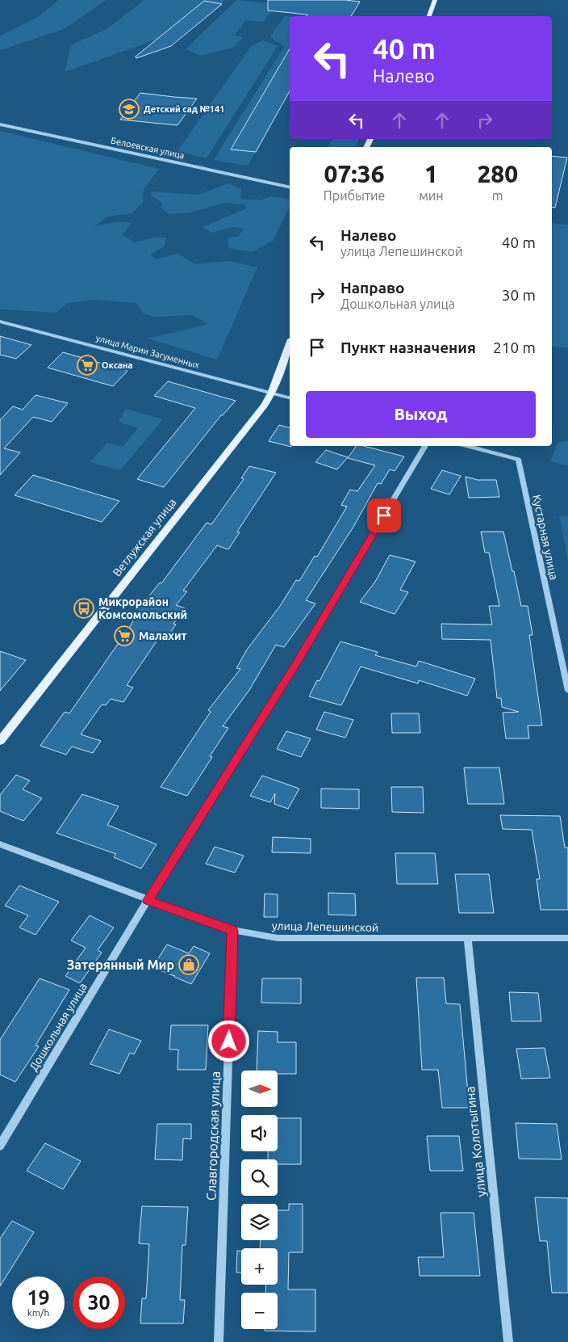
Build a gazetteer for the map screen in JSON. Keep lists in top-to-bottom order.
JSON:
{
  "streets": {
    "main road": ["Ветлужская улица"],
    "street": [
      "Белоевская улица",
      "улица Марии Загуменных",
      "Кустарная улица",
      "улица Лепешинской",
      "Дошкольная улица",
      "Славгородская улица",
      "улица Колотыгина"
    ]
  },
  "crossings": [
    ["улица Марии Загуменных", "Ветлужская улица"],
    ["улица Лепешинской", "Дошкольная улица"],
    ["улица Лепешинской", "Славгородская улица"],
    ["улица Лепешинской", "улица Колотыгина"]
  ],
  "places": {
    "school or university": ["Детский сад №141"],
    "supermarket": ["Оксана", "Малахит"],
    "bus stop": ["Микрорайон Комсомольский"],
    "shop": ["Затерянный Мир"]
  },
  "north": "right",
  "page": {
    "turn": ["40 m", "Налево"],
    "eta": [
      "07:36",
      "Прибытие",
      "1",
      "мин",
      "280",
      "m"
    ],
    "list": [
      {
        "name": "Налево",
        "note": "улица Лепешинской",
        "value": "40 m"
      },
      {
        "name": "Направо",
        "note": "Дошкольная улица",
        "value": "30 m"
      },
      {
        "name": "Пункт назначения",
        "value": "210 m"
      }
    ],
    "buttons": "Выход",
    "map_buttons": ["+", "−"],
    "speed": "19 km/h",
    "limit": "30"
  }
}
